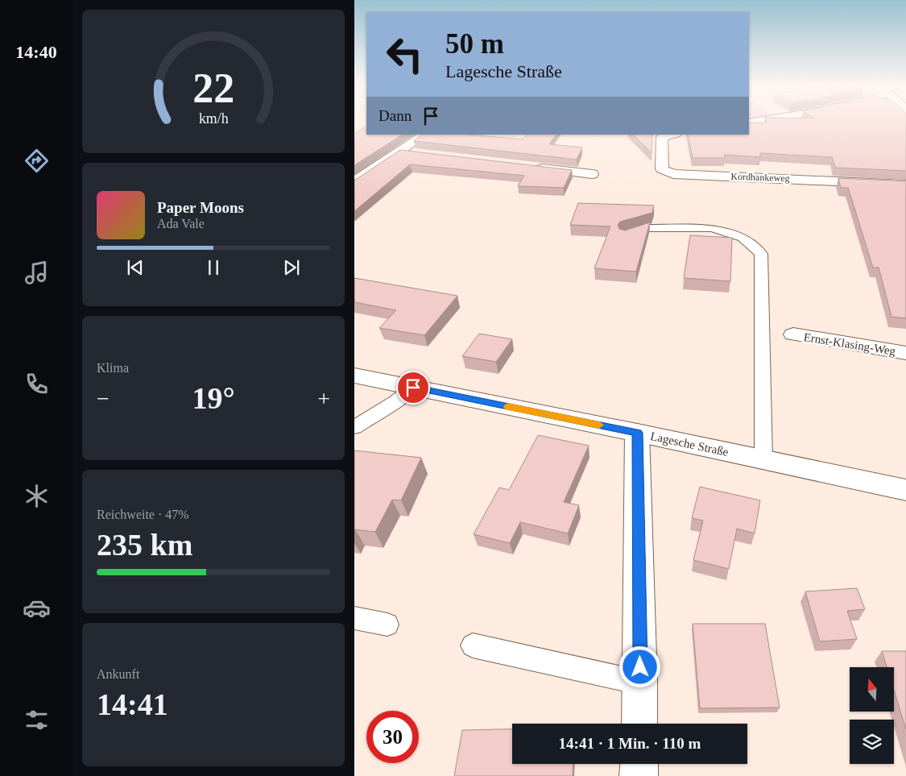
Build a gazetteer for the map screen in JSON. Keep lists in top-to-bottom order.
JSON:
{
  "streets": {
    "street": ["Kordhankeweg", "Ernst-Klasing-Weg", "Lagesche Straße"]
  },
  "north": "top",
  "page": {
    "tabs": "14:40",
    "turn": ["50 m", "Lagesche Straße"],
    "then": "Dann",
    "song": ["Paper Moons", "Ada Vale"],
    "tile": [
      "Klima",
      ["Reichweite · 47%", "235 km"],
      ["Ankunft", "14:41"]
    ],
    "heat": ["−", "19°", "+"],
    "limit": "30",
    "trip": "14:41 · 1 Min. · 110 m",
    "gauge": ["22", "km/h"]
  }
}
